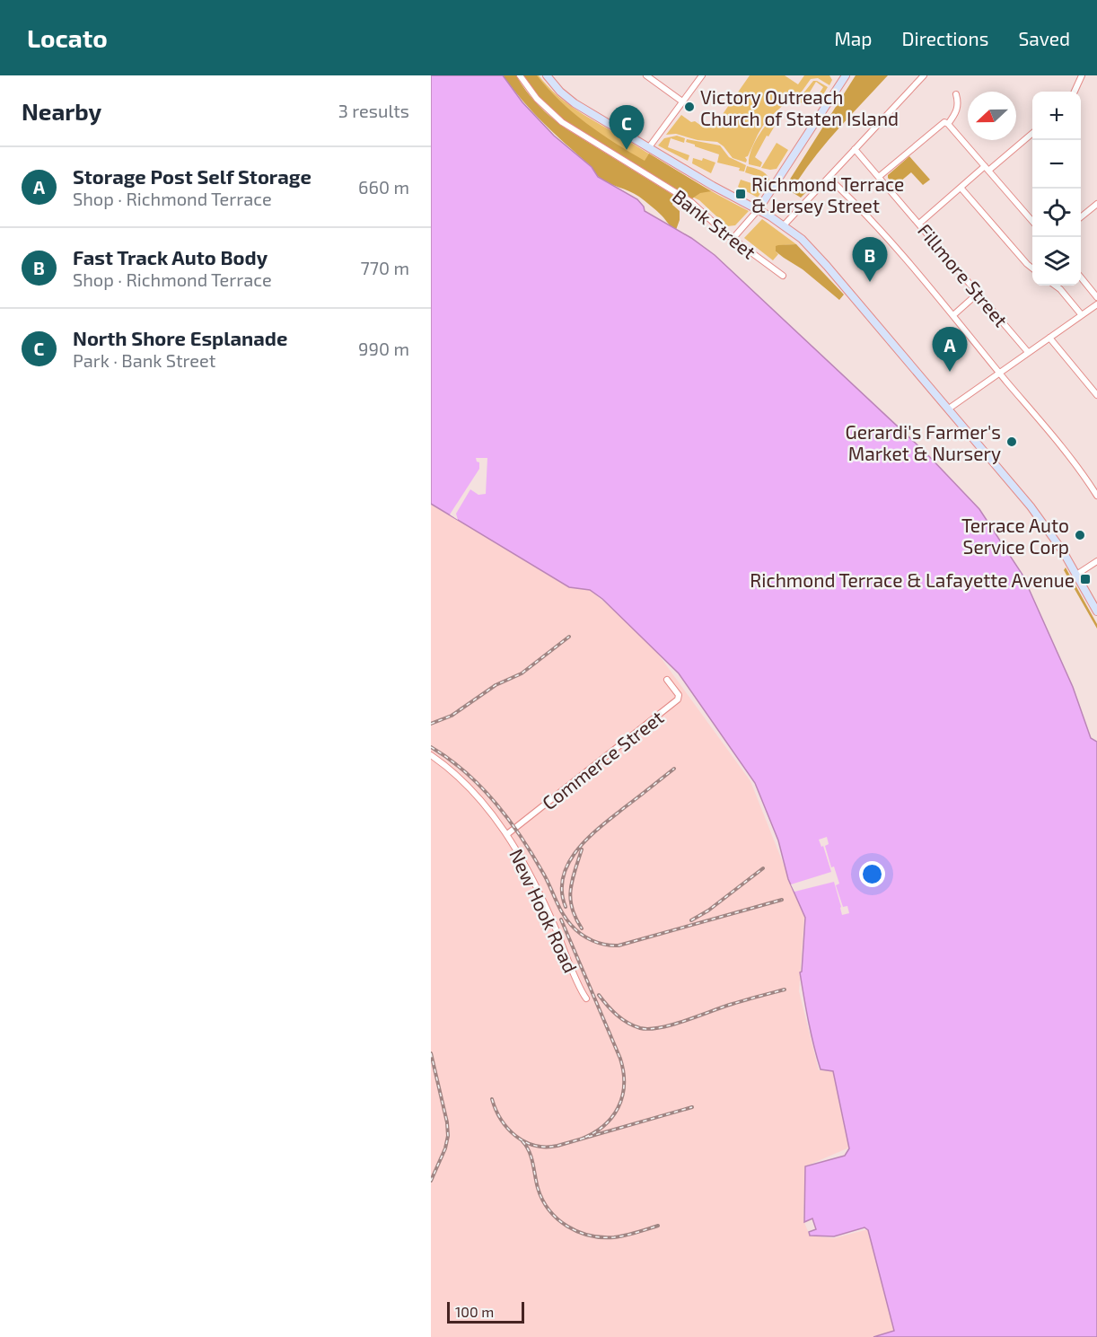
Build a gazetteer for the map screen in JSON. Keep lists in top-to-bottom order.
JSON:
{
  "streets": {
    "street": [
      "Bank Street",
      "Fillmore Street",
      "Commerce Street",
      "New Hook Road"
    ]
  },
  "crossings": [
    ["Commerce Street", "New Hook Road"]
  ],
  "places": {
    "other": ["Victory Outreach Church of Staten Island", "Gerardi's Farmer's Market & Nursery", "Terrace Auto Service Corp"],
    "transit": ["Richmond Terrace & Jersey Street", "Richmond Terrace & Lafayette Avenue"]
  },
  "scale_bar": "100 m",
  "north": "left",
  "page": {
    "header": "Locato",
    "nav": ["Map", "Directions", "Saved"],
    "heading": ["Nearby", "3 results"],
    "map_buttons": ["+", "−"],
    "pins": ["C", "B", "A"],
    "list": [
      {
        "mark": "A",
        "name": "Storage Post Self Storage",
        "note": "Shop · Richmond Terrace",
        "value": "660 m"
      },
      {
        "mark": "B",
        "name": "Fast Track Auto Body",
        "note": "Shop · Richmond Terrace",
        "value": "770 m"
      },
      {
        "mark": "C",
        "name": "North Shore Esplanade",
        "note": "Park · Bank Street",
        "value": "990 m"
      }
    ],
    "scale": "100 m"
  }
}
